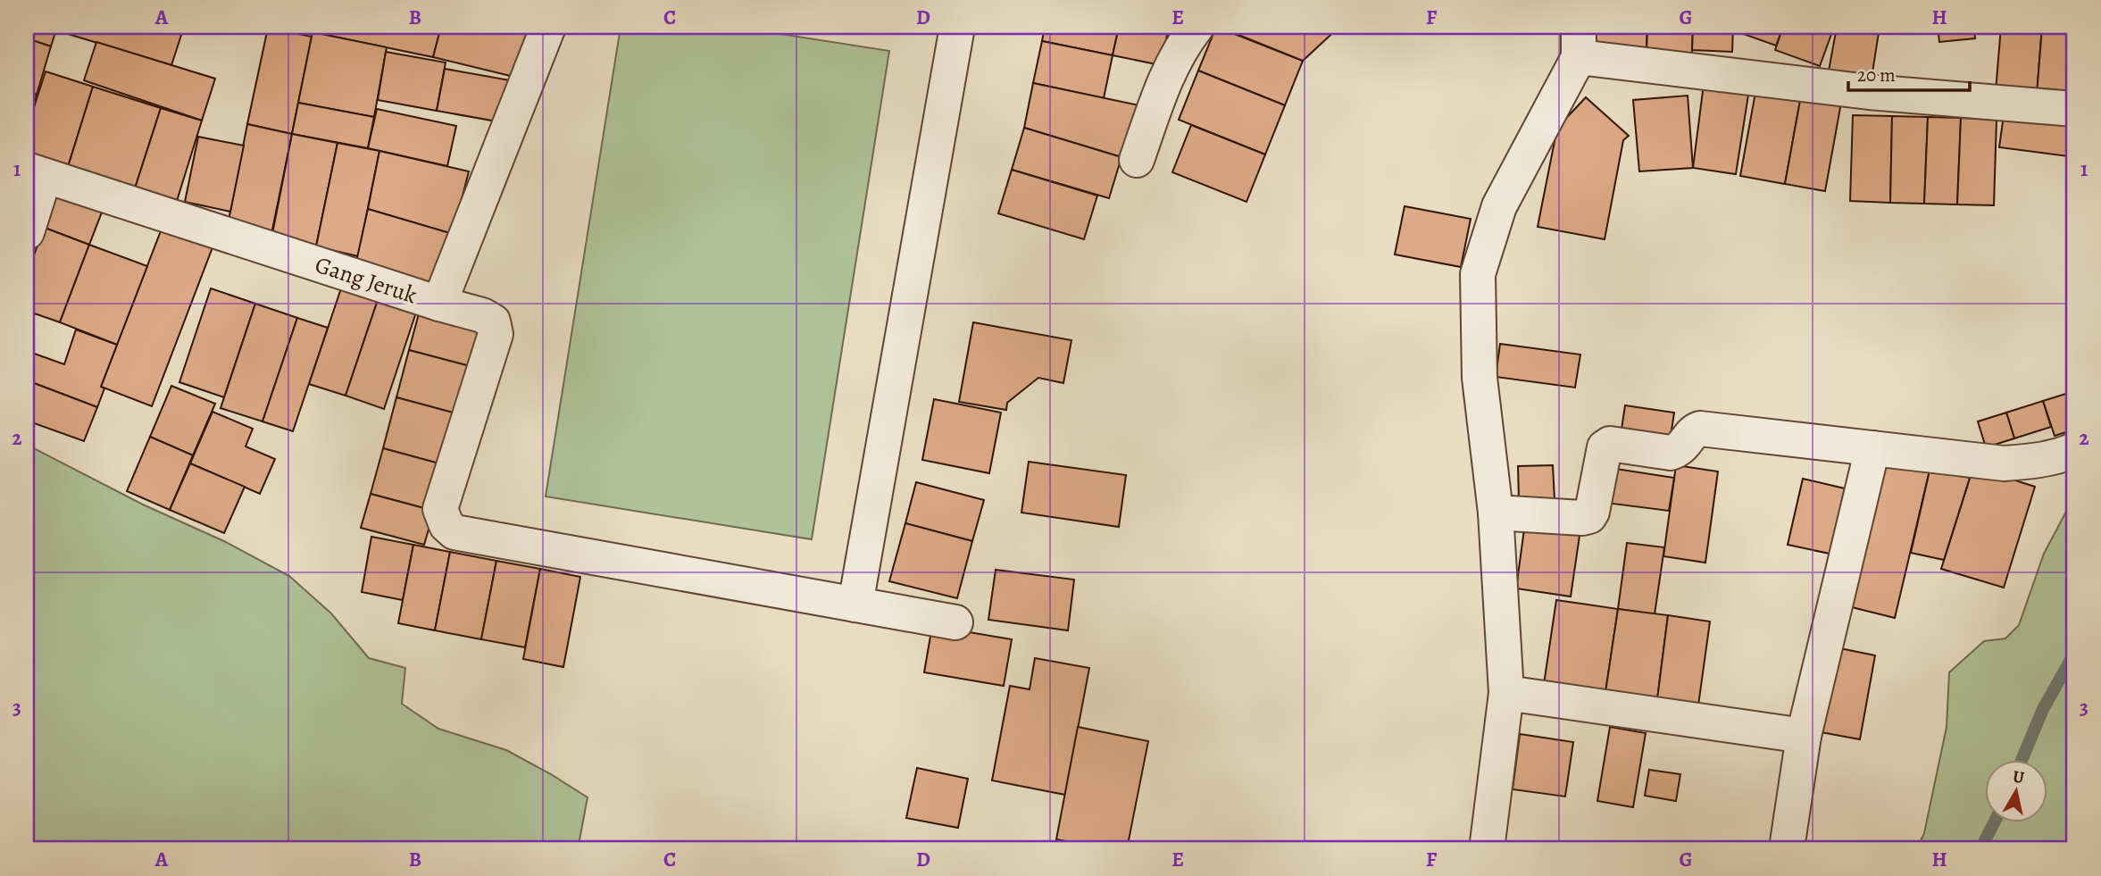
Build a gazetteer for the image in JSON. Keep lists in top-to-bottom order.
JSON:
{
  "streets": {
    "street": ["Gang Jeruk"]
  },
  "scale_bar": "20 m",
  "north": "top",
  "grid": {
    "columns": [
      "A",
      "B",
      "C",
      "D",
      "E",
      "F",
      "G",
      "H"
    ],
    "rows": ["1", "2", "3"]
  }
}
